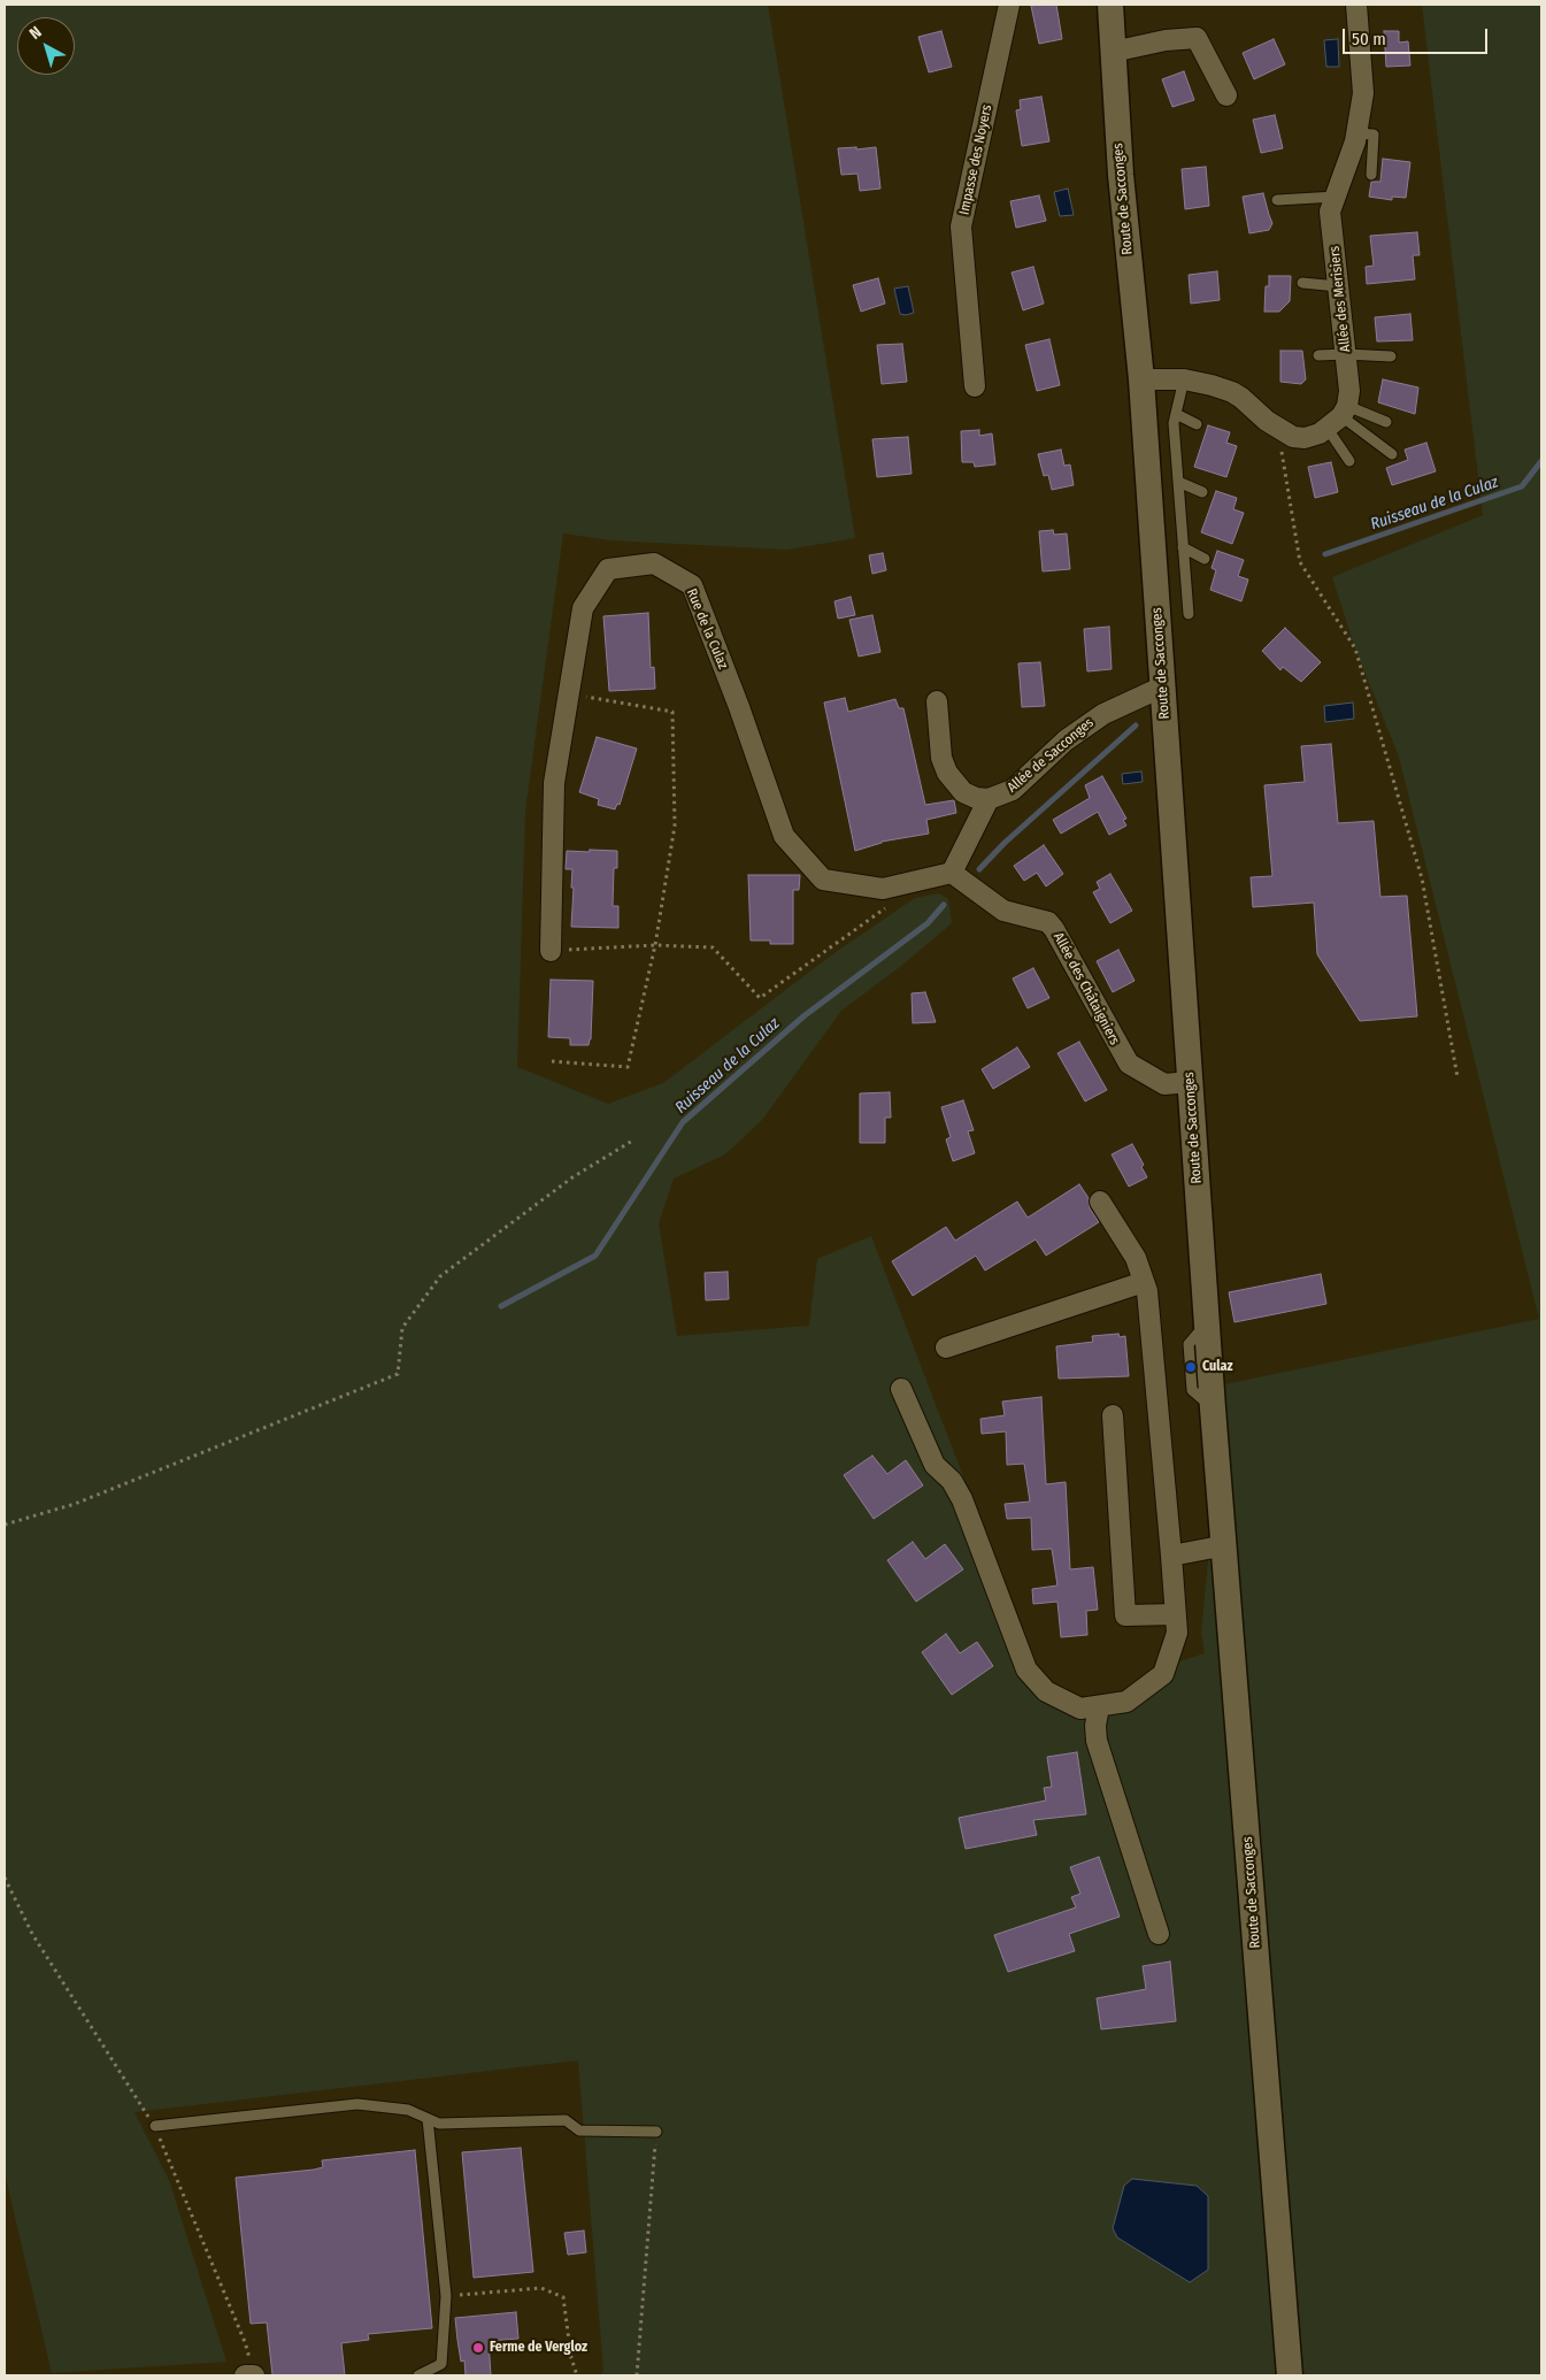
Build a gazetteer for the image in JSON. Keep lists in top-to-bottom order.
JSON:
{
  "streets": {
    "street": [
      "Impasse des Noyers",
      "Route de Sacconges",
      "Allée des Merisiers",
      "Rue de la Culaz",
      "Allée de Sacconges",
      "Allée des Châtaigniers"
    ]
  },
  "crossings": [
    ["Route de Sacconges", "Allée de Sacconges"],
    ["Route de Sacconges", "Allée des Châtaigniers"],
    ["Rue de la Culaz", "Allée des Châtaigniers"]
  ],
  "water": ["Ruisseau de la Culaz"],
  "places": ["Culaz", "Ferme de Vergloz"],
  "scale_bar": "50 m",
  "north": "top left"
}
